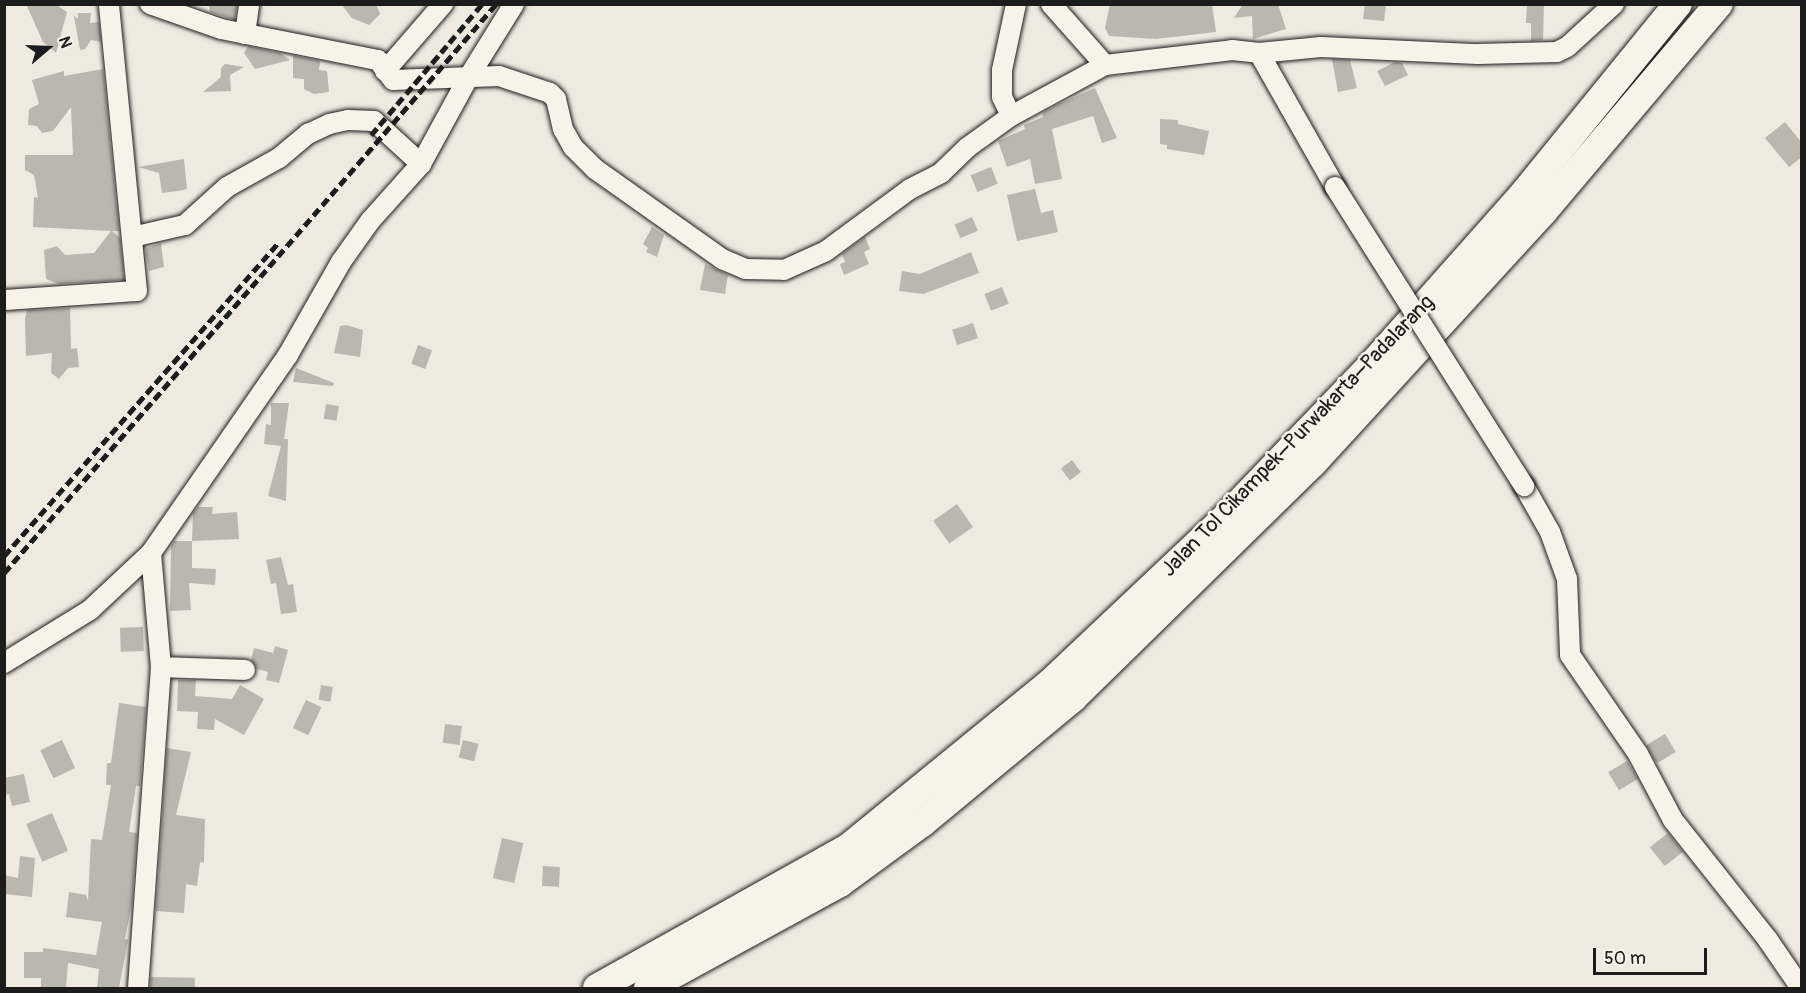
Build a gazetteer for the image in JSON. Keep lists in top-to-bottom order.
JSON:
{
  "streets": {
    "highway": ["Jalan Tol Cikampek–Purwakarta–Padalarang"]
  },
  "scale_bar": "50 m",
  "north": "right"
}
